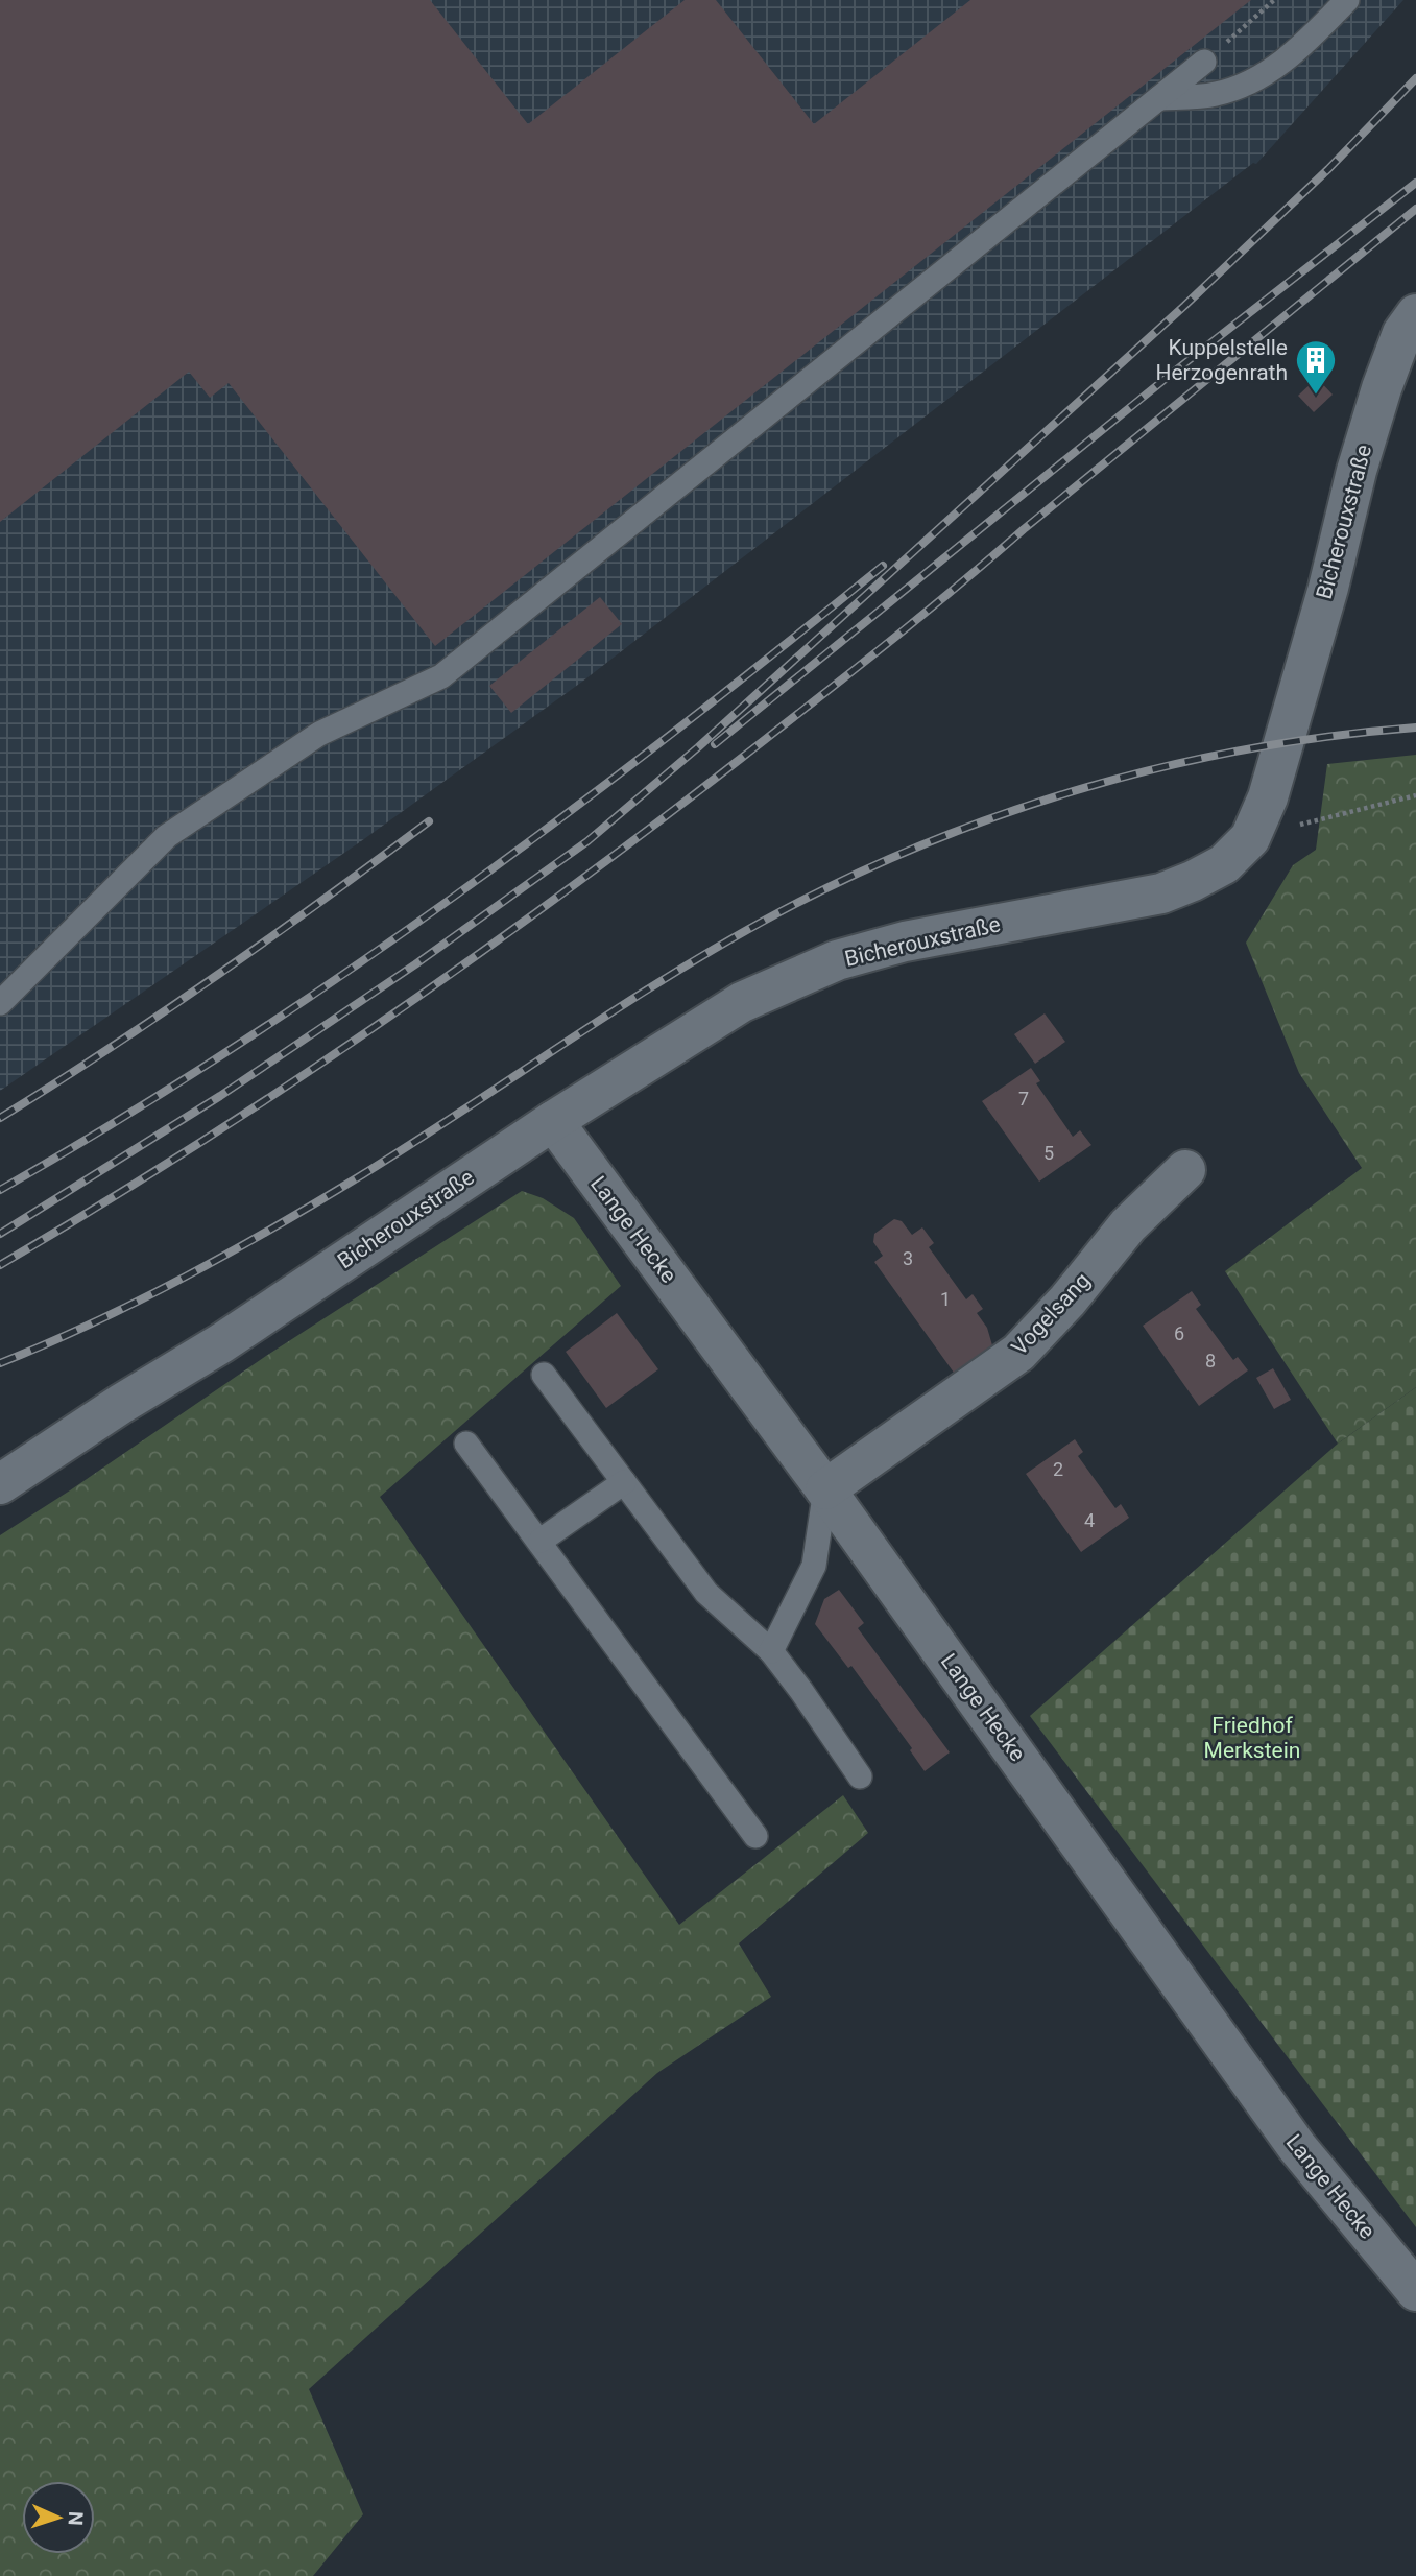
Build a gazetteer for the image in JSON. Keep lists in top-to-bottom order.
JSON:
{
  "streets": {
    "street": ["Bicherouxstraße", "Lange Hecke", "Vogelsang"]
  },
  "crossings": [
    ["Bicherouxstraße", "Lange Hecke"],
    ["Lange Hecke", "Vogelsang"]
  ],
  "parks": ["Friedhof Merkstein"],
  "places": {
    "building": ["Kuppelstelle Herzogenrath"]
  },
  "house_numbers": [
    "7",
    "5",
    "3",
    "1",
    "6",
    "8",
    "2",
    "4"
  ],
  "north": "right"
}
